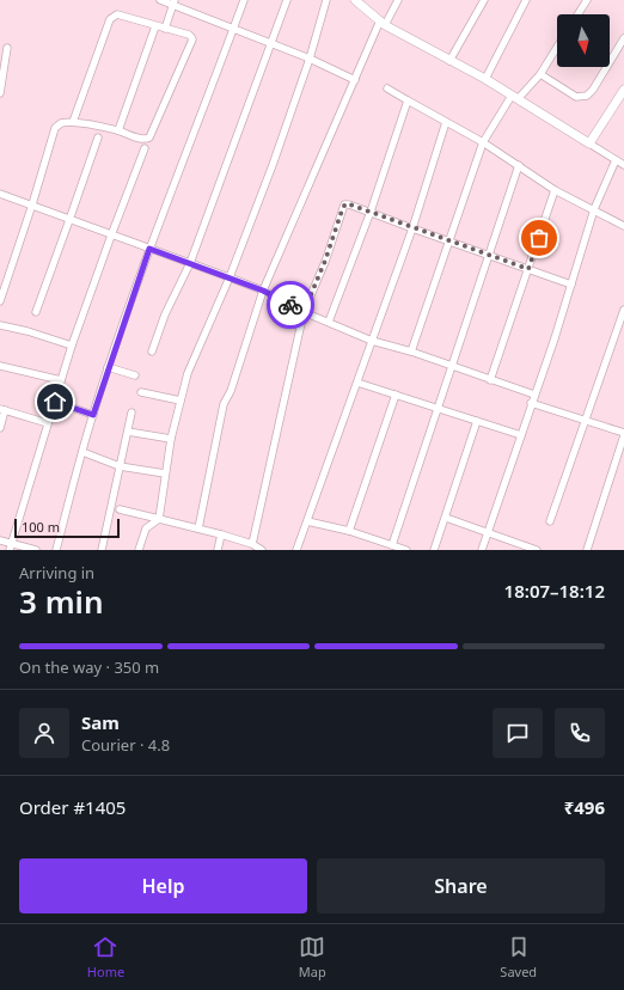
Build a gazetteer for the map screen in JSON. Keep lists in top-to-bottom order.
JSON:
{
  "scale_bar": "100 m",
  "north": "bottom",
  "page": {
    "scale": "100 m",
    "heading": ["3 min", "Arriving in", "18:07–18:12"],
    "panel": [
      "Sam",
      "Courier · 4.8",
      "Order #1405",
      "₹496"
    ],
    "bar": "On the way · 350 m",
    "buttons": ["Help", "Share"],
    "tabs": ["Home", "Map", "Saved"]
  }
}
